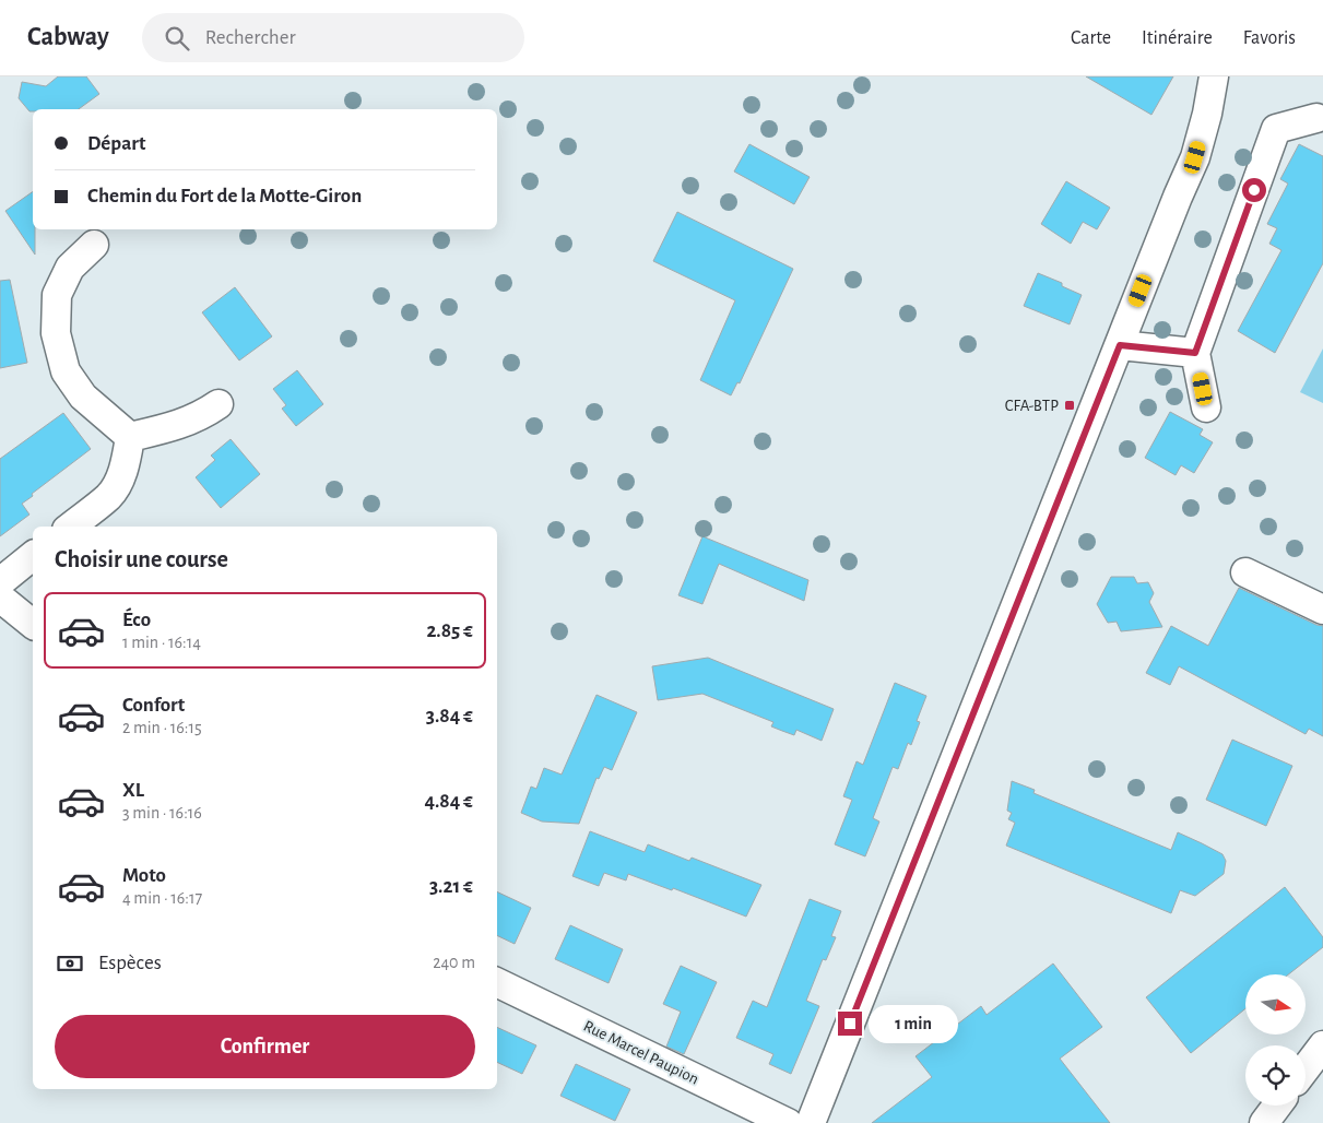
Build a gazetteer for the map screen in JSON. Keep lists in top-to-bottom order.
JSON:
{
  "streets": {
    "street": ["Rue Marcel Paupion"]
  },
  "places": {
    "transit": ["CFA-BTP"]
  },
  "north": "right",
  "page": {
    "header": "Cabway",
    "search": "Rechercher",
    "nav": ["Carte", "Itinéraire", "Favoris"],
    "banner": ["Départ", "Chemin du Fort de la Motte-Giron"],
    "heading": "Choisir une course",
    "list": [
      {
        "name": "Éco",
        "note": "1 min · 16:14",
        "value": "2.85 €"
      },
      {
        "name": "Confort",
        "note": "2 min · 16:15",
        "value": "3.84 €"
      },
      {
        "name": "XL",
        "note": "3 min · 16:16",
        "value": "4.84 €"
      },
      {
        "name": "Moto",
        "note": "4 min · 16:17",
        "value": "3.21 €"
      }
    ],
    "pay": ["Espèces", "240 m"],
    "buttons": "Confirmer",
    "bubble": "1 min"
  }
}
